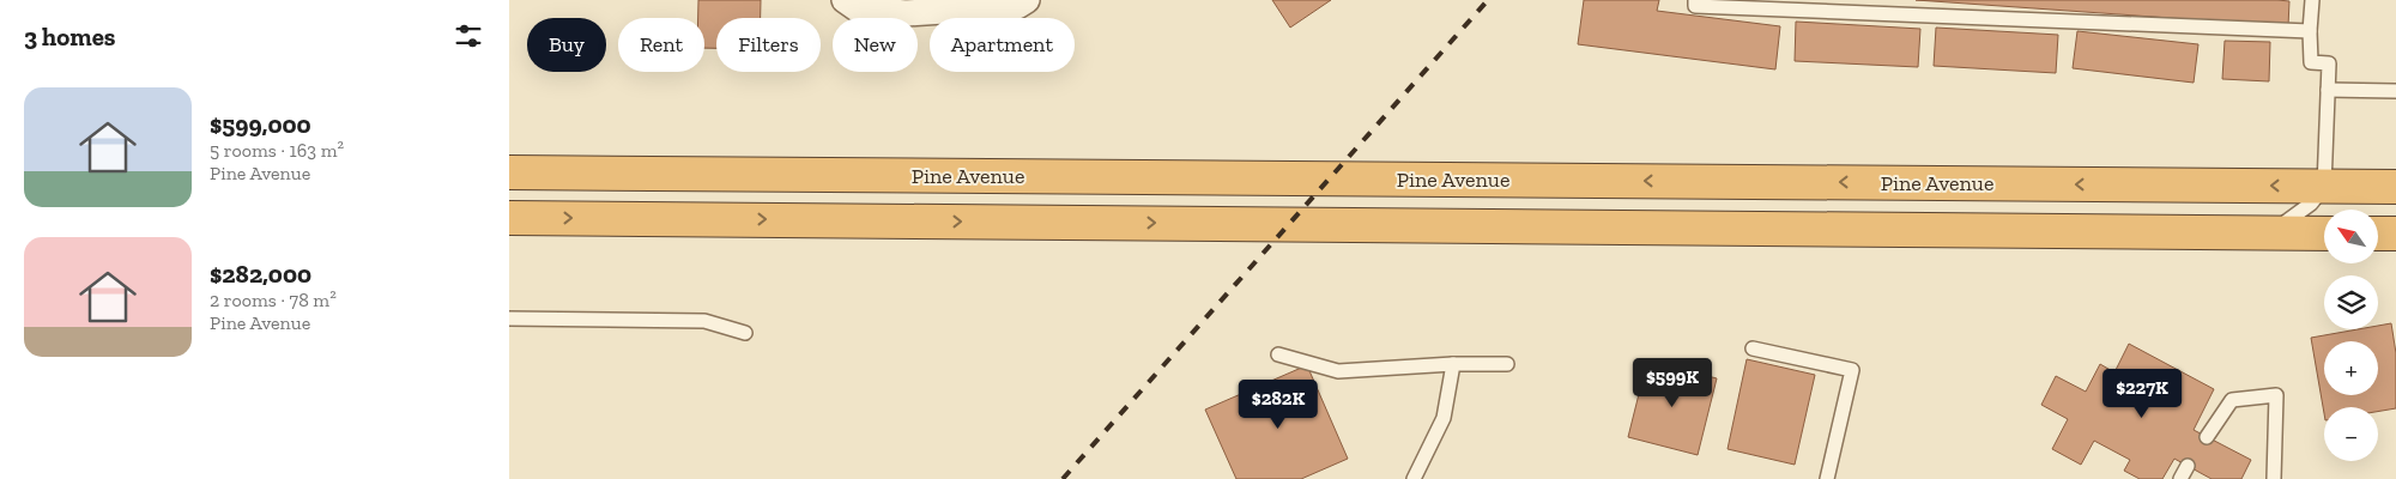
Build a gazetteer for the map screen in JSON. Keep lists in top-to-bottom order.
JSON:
{
  "streets": {
    "highway": ["Pine Avenue"]
  },
  "north": "top left",
  "page": {
    "heading": "3 homes",
    "chip": [
      "Buy",
      "Rent",
      "Filters",
      "New",
      "Apartment"
    ],
    "list": [
      {
        "name": "$599,000",
        "note": "5 rooms · 163 m² · Pine Avenue"
      },
      {
        "name": "$282,000",
        "note": "2 rooms · 78 m² · Pine Avenue"
      }
    ],
    "map_buttons": ["+", "−"],
    "price": ["$599K", "$227K", "$282K"]
  }
}
